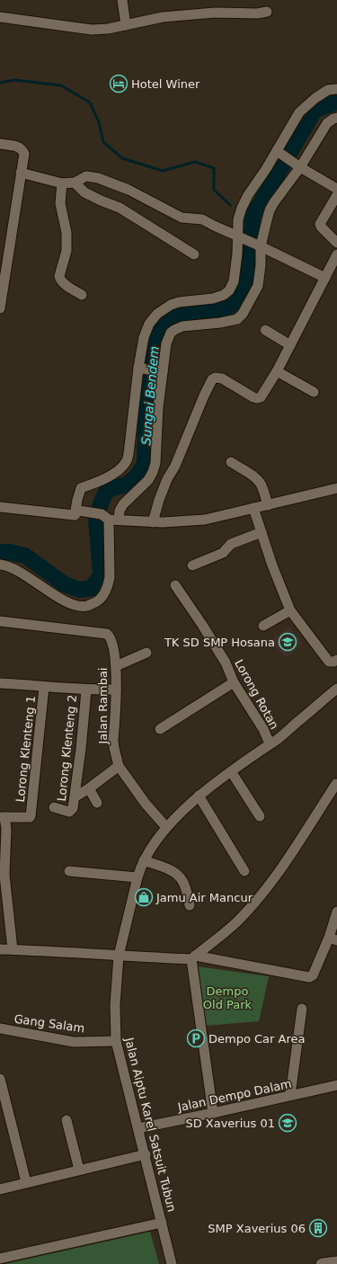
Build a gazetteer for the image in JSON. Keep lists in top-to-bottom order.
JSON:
{
  "streets": {
    "street": [
      "Lorong Rotan",
      "Jalan Rambai",
      "Lorong Klenteng 2",
      "Lorong Klenteng 1",
      "Gang Salam",
      "Jalan Dempo Dalam",
      "Jalan Aiptu Karel Satsuit Tubun"
    ]
  },
  "crossings": [
    ["Lorong Rotan", "Jalan Aiptu Karel Satsuit Tubun"],
    ["Jalan Rambai", "Jalan Aiptu Karel Satsuit Tubun"],
    ["Gang Salam", "Jalan Aiptu Karel Satsuit Tubun"],
    ["Jalan Dempo Dalam", "Jalan Aiptu Karel Satsuit Tubun"]
  ],
  "water": ["Sungai Bendem"],
  "parks": ["Dempo Old Park"],
  "places": {
    "hotel": ["Hotel Winer"],
    "school or university": ["TK SD SMP Hosana", "SD Xaverius 01"],
    "shop": ["Jamu Air Mancur"],
    "parking": ["Dempo Car Area"],
    "building": ["SMP Xaverius 06"]
  }
}
